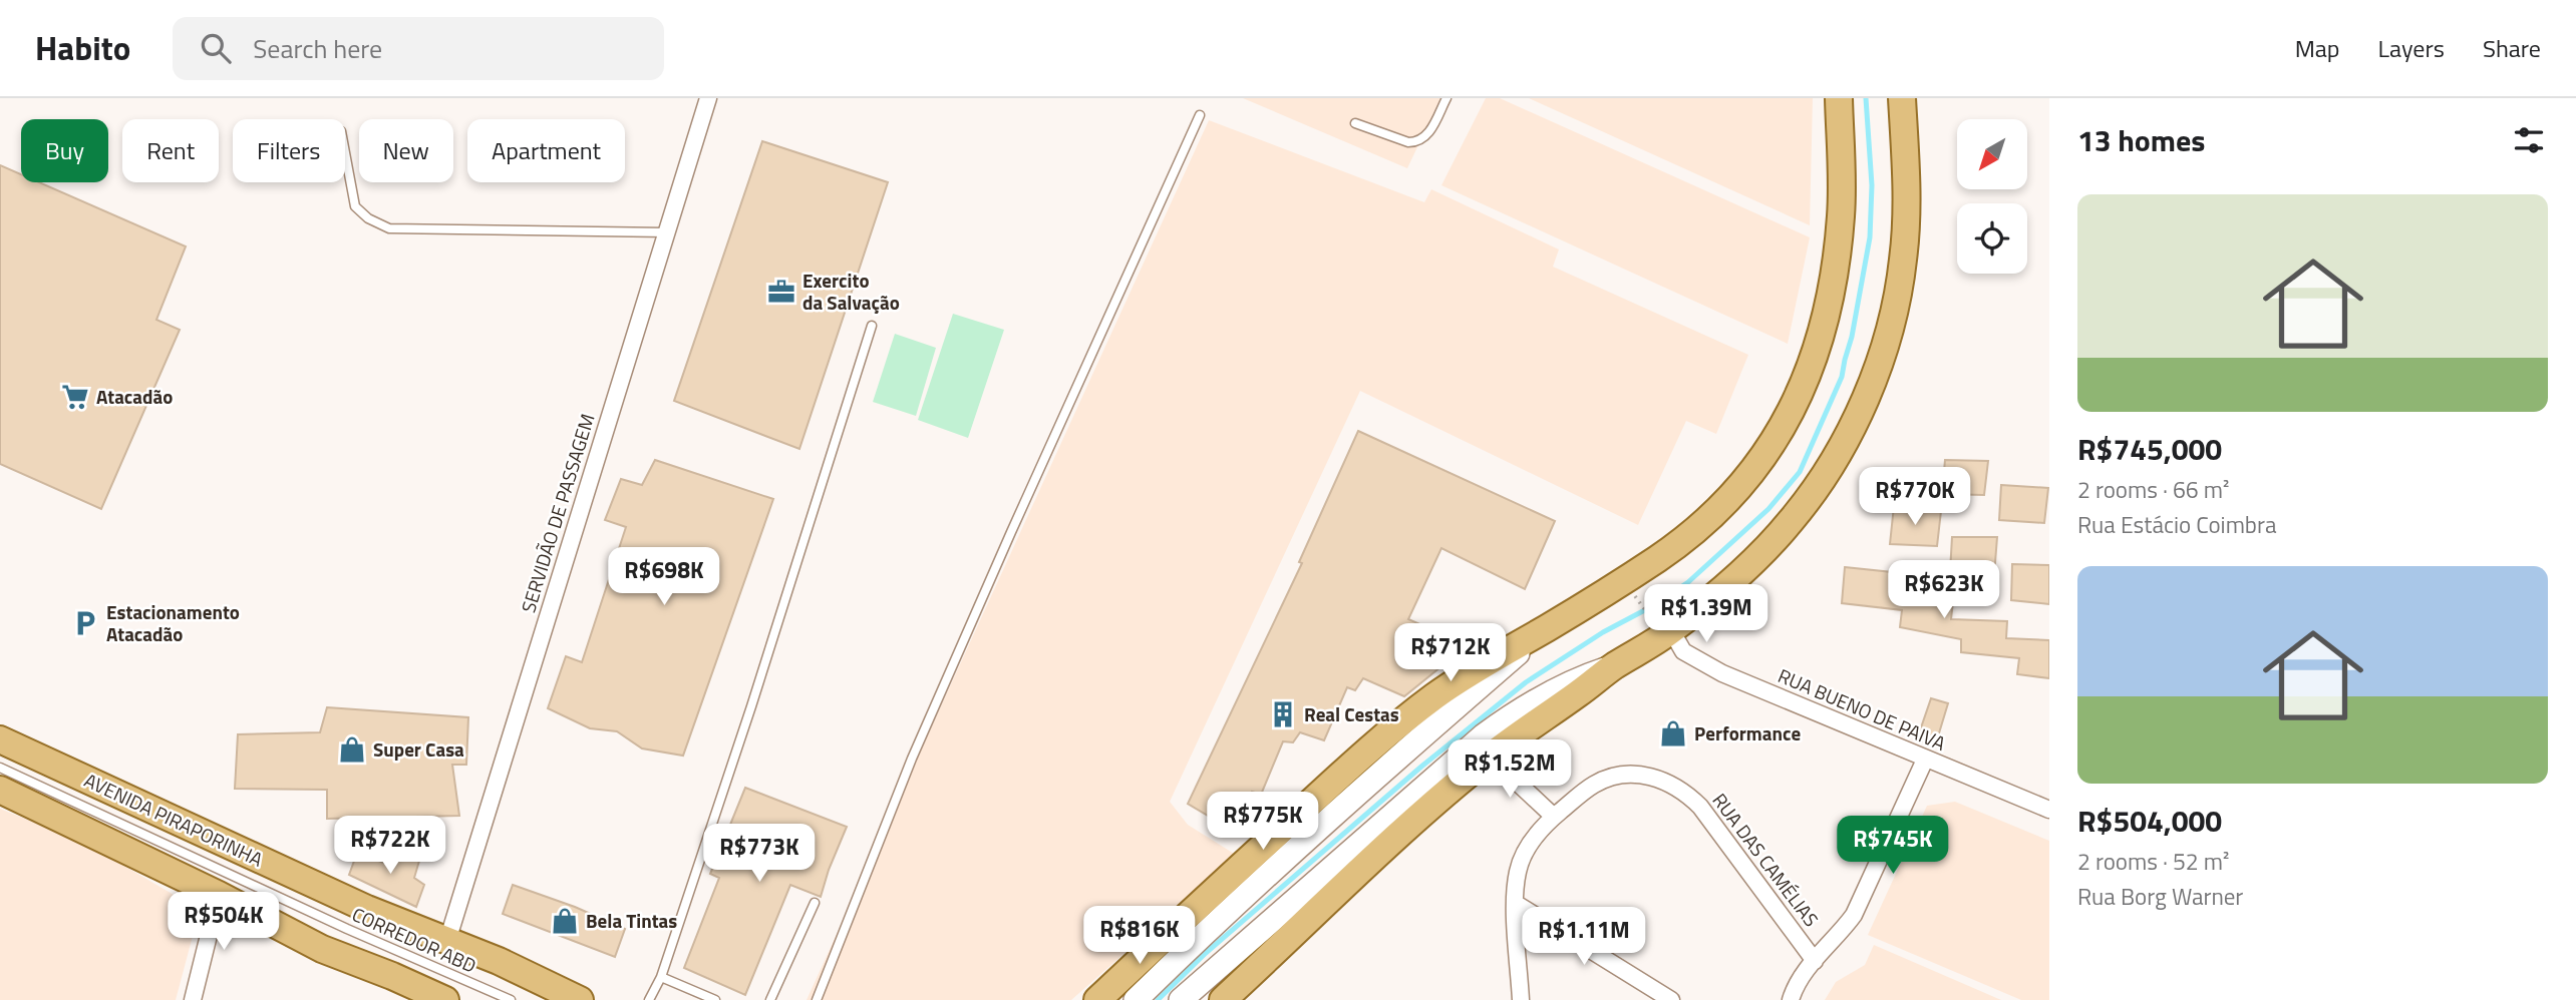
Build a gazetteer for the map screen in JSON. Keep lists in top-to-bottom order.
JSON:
{
  "streets": {
    "main road": ["AVENIDA PIRAPORINHA"],
    "street": ["SERVIDÃO DE PASSAGEM", "RUA BUENO DE PAIVA", "RUA DAS CAMÉLIAS"],
    "lane": ["CORREDOR ABD"]
  },
  "crossings": [
    ["SERVIDÃO DE PASSAGEM", "AVENIDA PIRAPORINHA"]
  ],
  "places": {
    "office": ["Exercito da Salvação"],
    "supermarket": ["Atacadão"],
    "parking": ["Estacionamento Atacadão"],
    "building": ["Real Cestas"],
    "shop": ["Performance", "Super Casa", "Bela Tintas"]
  },
  "north": "bottom left",
  "page": {
    "header": "Habito",
    "search": "Search here",
    "nav": ["Map", "Layers", "Share"],
    "heading": "13 homes",
    "chip": [
      "Buy",
      "Rent",
      "Filters",
      "New",
      "Apartment"
    ],
    "list": [
      {
        "name": "R$745,000",
        "note": "2 rooms · 66 m² · Rua Estácio Coimbra"
      },
      {
        "name": "R$504,000",
        "note": "2 rooms · 52 m² · Rua Borg Warner"
      }
    ],
    "price": [
      "R$770K",
      "R$698K",
      "R$623K",
      "R$1.39M",
      "R$712K",
      "R$1.52M",
      "R$775K",
      "R$722K",
      "R$745K",
      "R$773K",
      "R$504K",
      "R$816K",
      "R$1.11M"
    ]
  }
}
